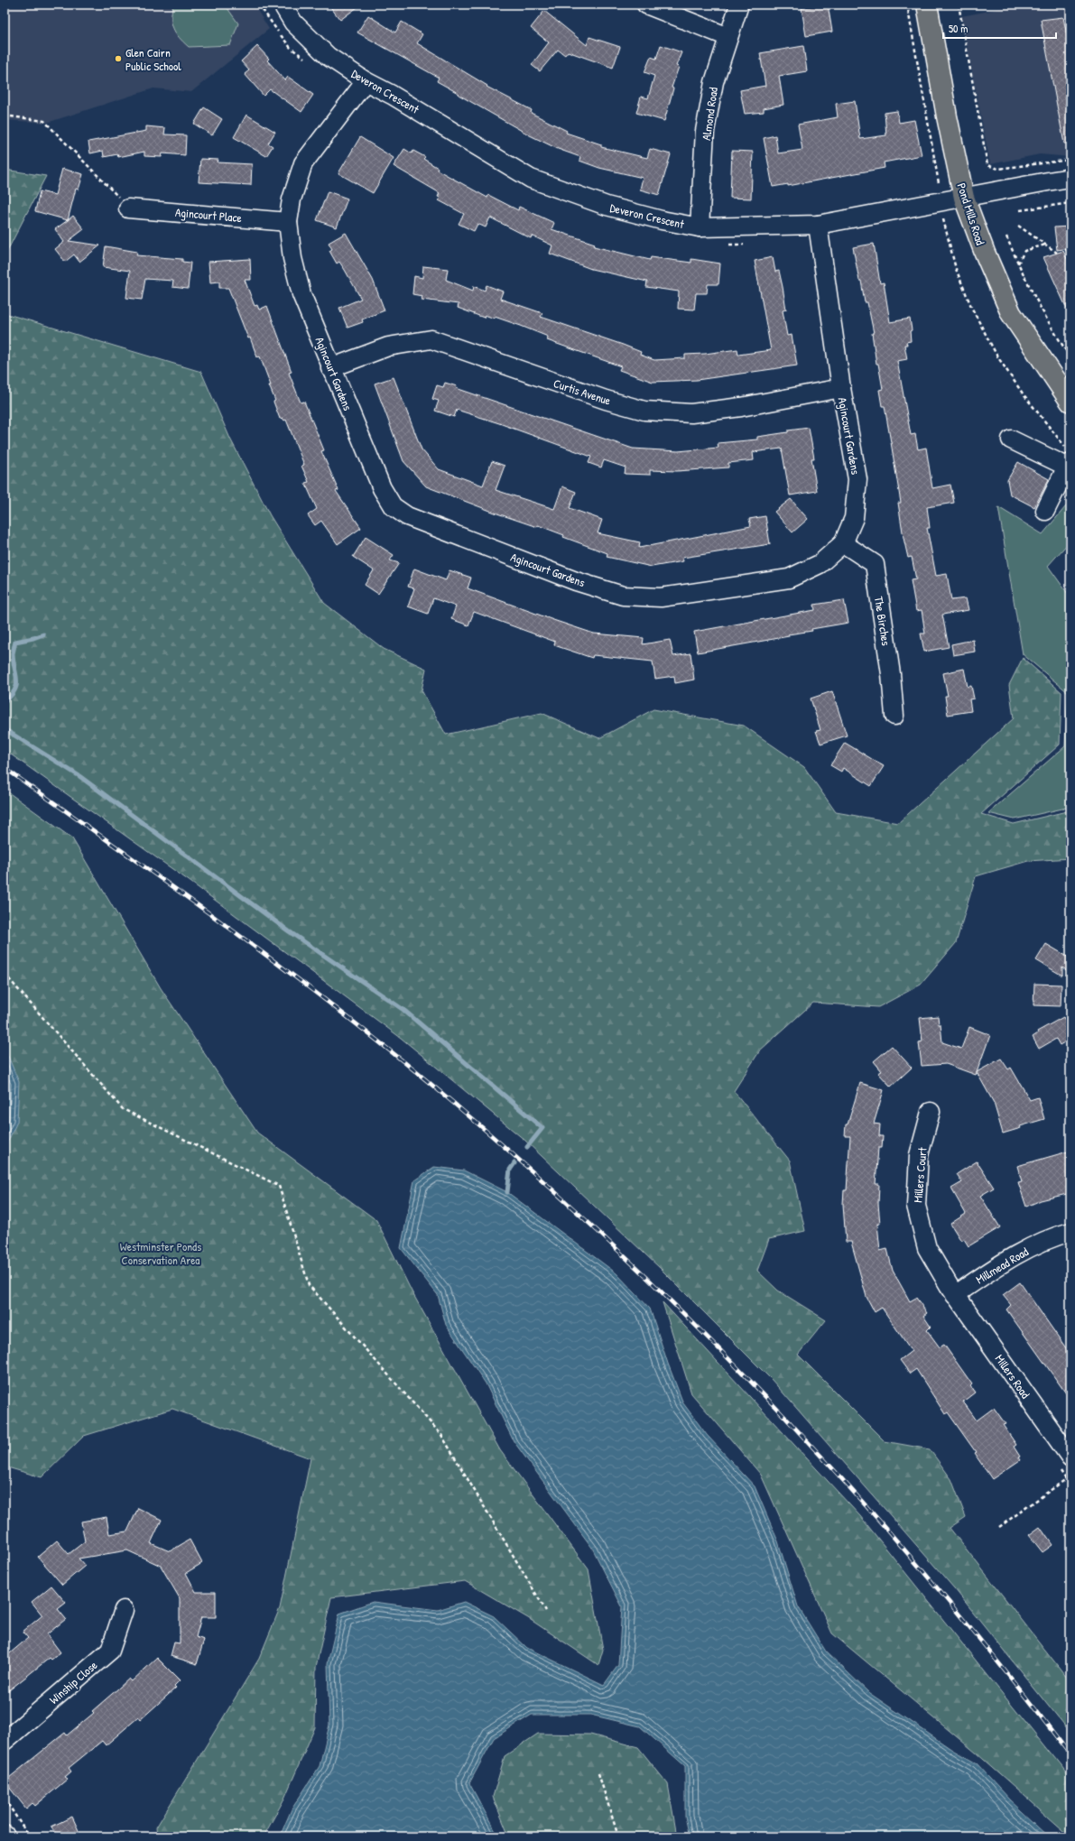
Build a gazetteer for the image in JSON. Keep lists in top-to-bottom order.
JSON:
{
  "streets": {
    "main road": ["Pond Mills Road"],
    "street": [
      "Deveron Crescent",
      "Almond Road",
      "Agincourt Place",
      "Agincourt Gardens",
      "Curtis Avenue",
      "The Birches",
      "Millers Court",
      "Millmead Road",
      "Millers Road",
      "Winship Close"
    ]
  },
  "crossings": [
    ["Deveron Crescent", "Almond Road"],
    ["Deveron Crescent", "Pond Mills Road"],
    ["Deveron Crescent", "Agincourt Gardens"],
    ["Agincourt Place", "Agincourt Gardens"],
    ["Agincourt Gardens", "Curtis Avenue"],
    ["Agincourt Gardens", "The Birches"],
    ["Millers Court", "Millmead Road"],
    ["Millers Court", "Millers Road"],
    ["Millmead Road", "Millers Road"]
  ],
  "parks": ["Westminster Ponds Conservation Area"],
  "places": ["Glen Cairn Public School"],
  "scale_bar": "50 m"
}
